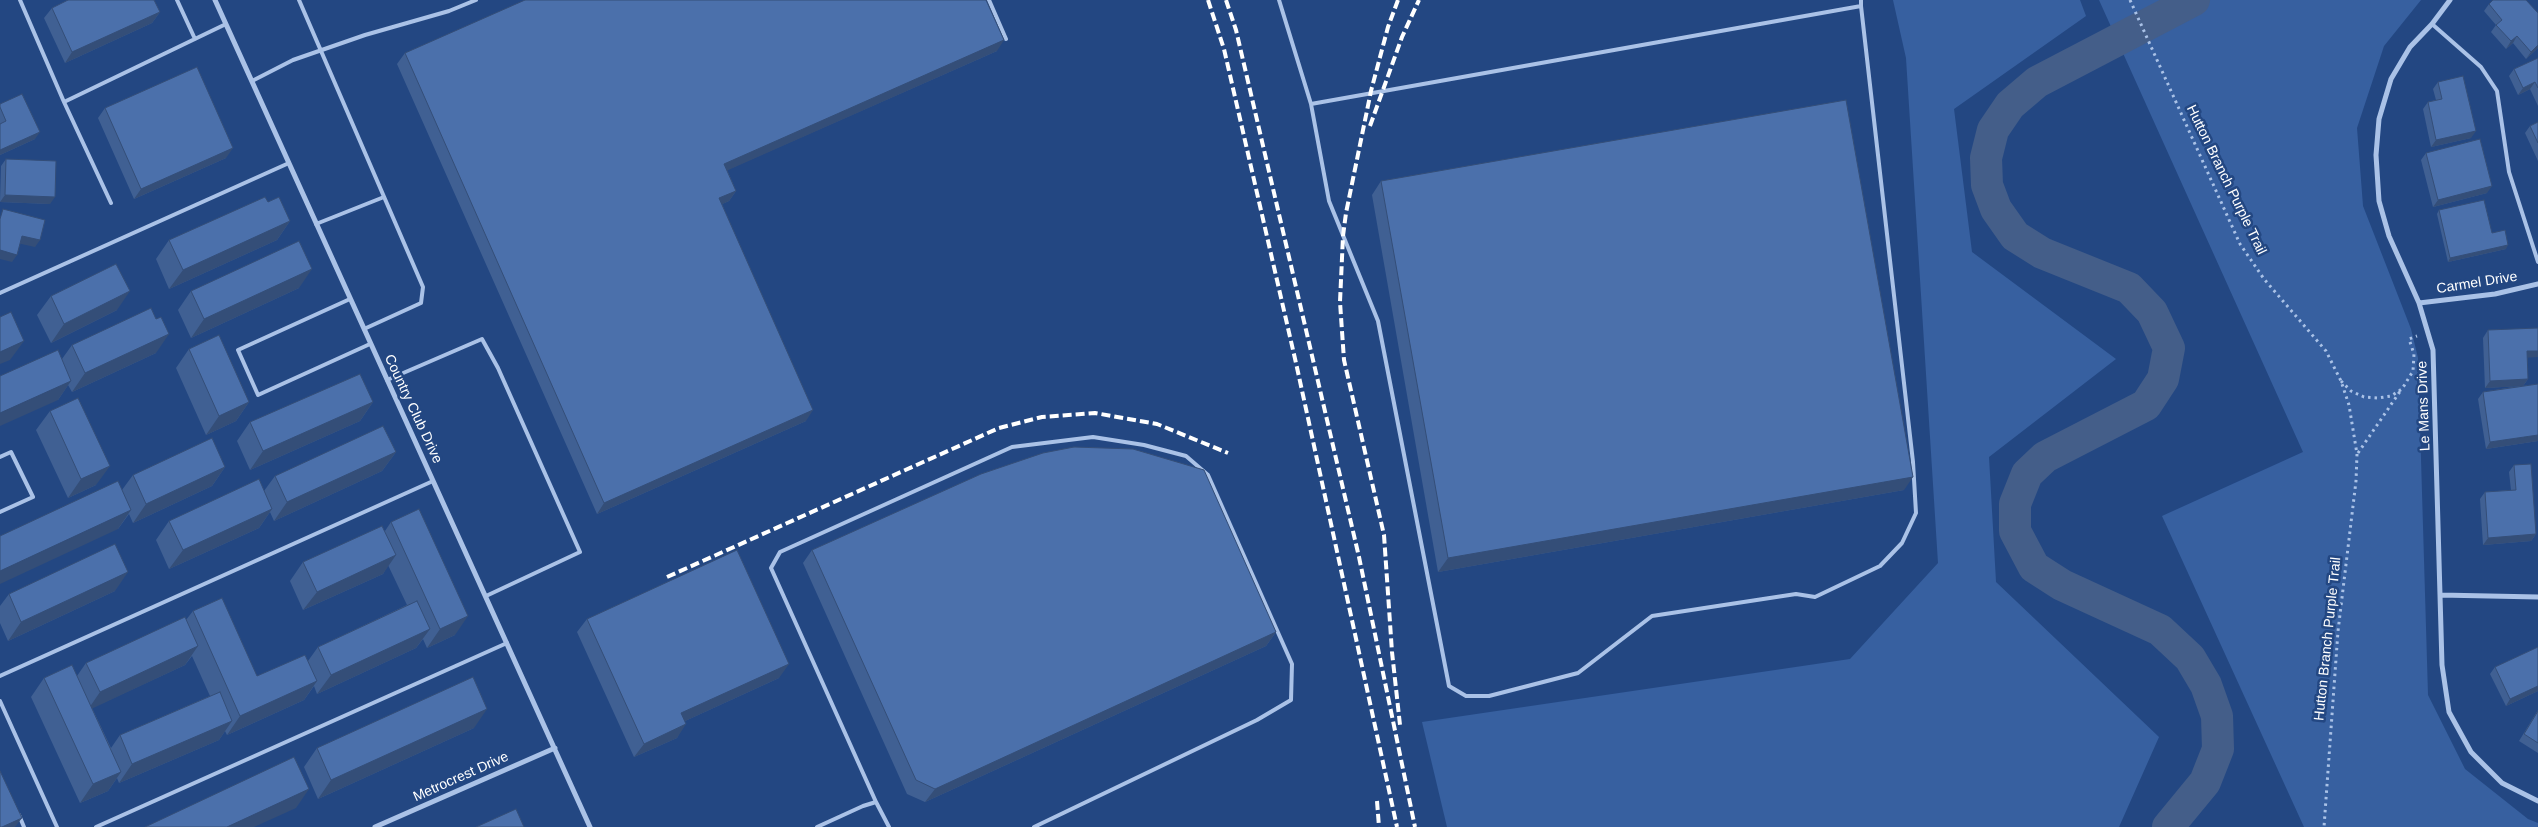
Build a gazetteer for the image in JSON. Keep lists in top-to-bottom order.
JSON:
{
  "streets": {
    "street": [
      "Carmel Drive",
      "Le Mans Drive",
      "Country Club Drive",
      "Metrocrest Drive"
    ],
    "path": ["Hutton Branch Purple Trail"]
  },
  "crossings": [
    ["Hutton Branch Purple Trail", "Le Mans Drive"],
    ["Carmel Drive", "Le Mans Drive"],
    ["Country Club Drive", "Metrocrest Drive"]
  ]
}
